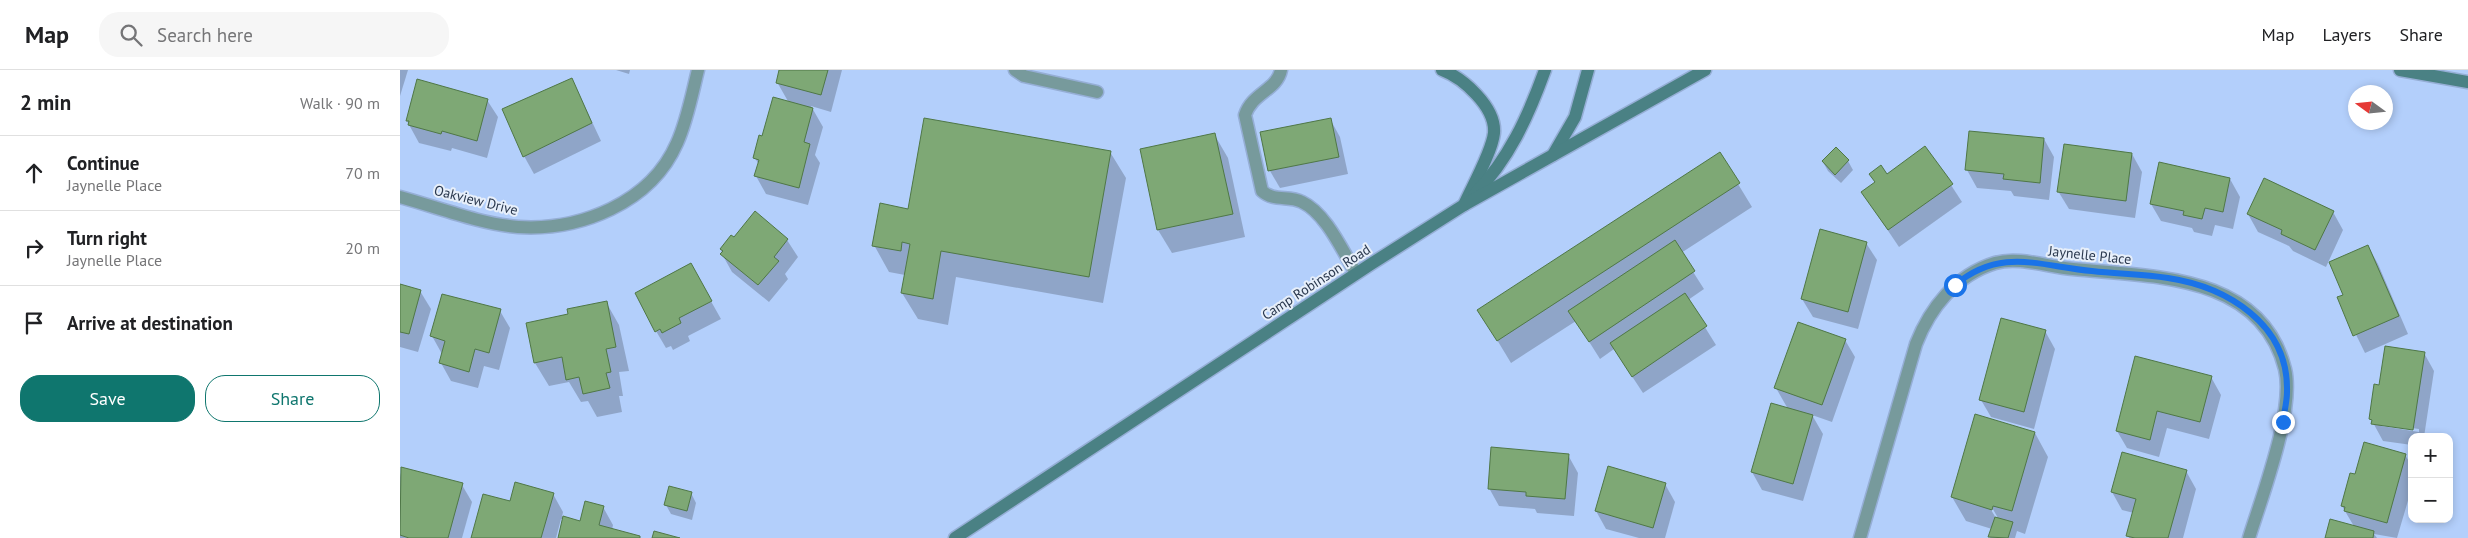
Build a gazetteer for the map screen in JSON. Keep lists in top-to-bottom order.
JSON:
{
  "streets": {
    "street": ["Oakview Drive", "Jaynelle Place", "Camp Robinson Road"]
  },
  "north": "left",
  "page": {
    "header": "Map",
    "search": "Search here",
    "nav": ["Map", "Layers", "Share"],
    "heading": ["2 min", "Walk · 90 m"],
    "list": [
      ["Continue", "Jaynelle Place", "70 m"],
      ["Turn right", "Jaynelle Place", "20 m"],
      "Arrive at destination"
    ],
    "buttons": ["Save", "Share"],
    "map_buttons": ["+", "−"]
  }
}
